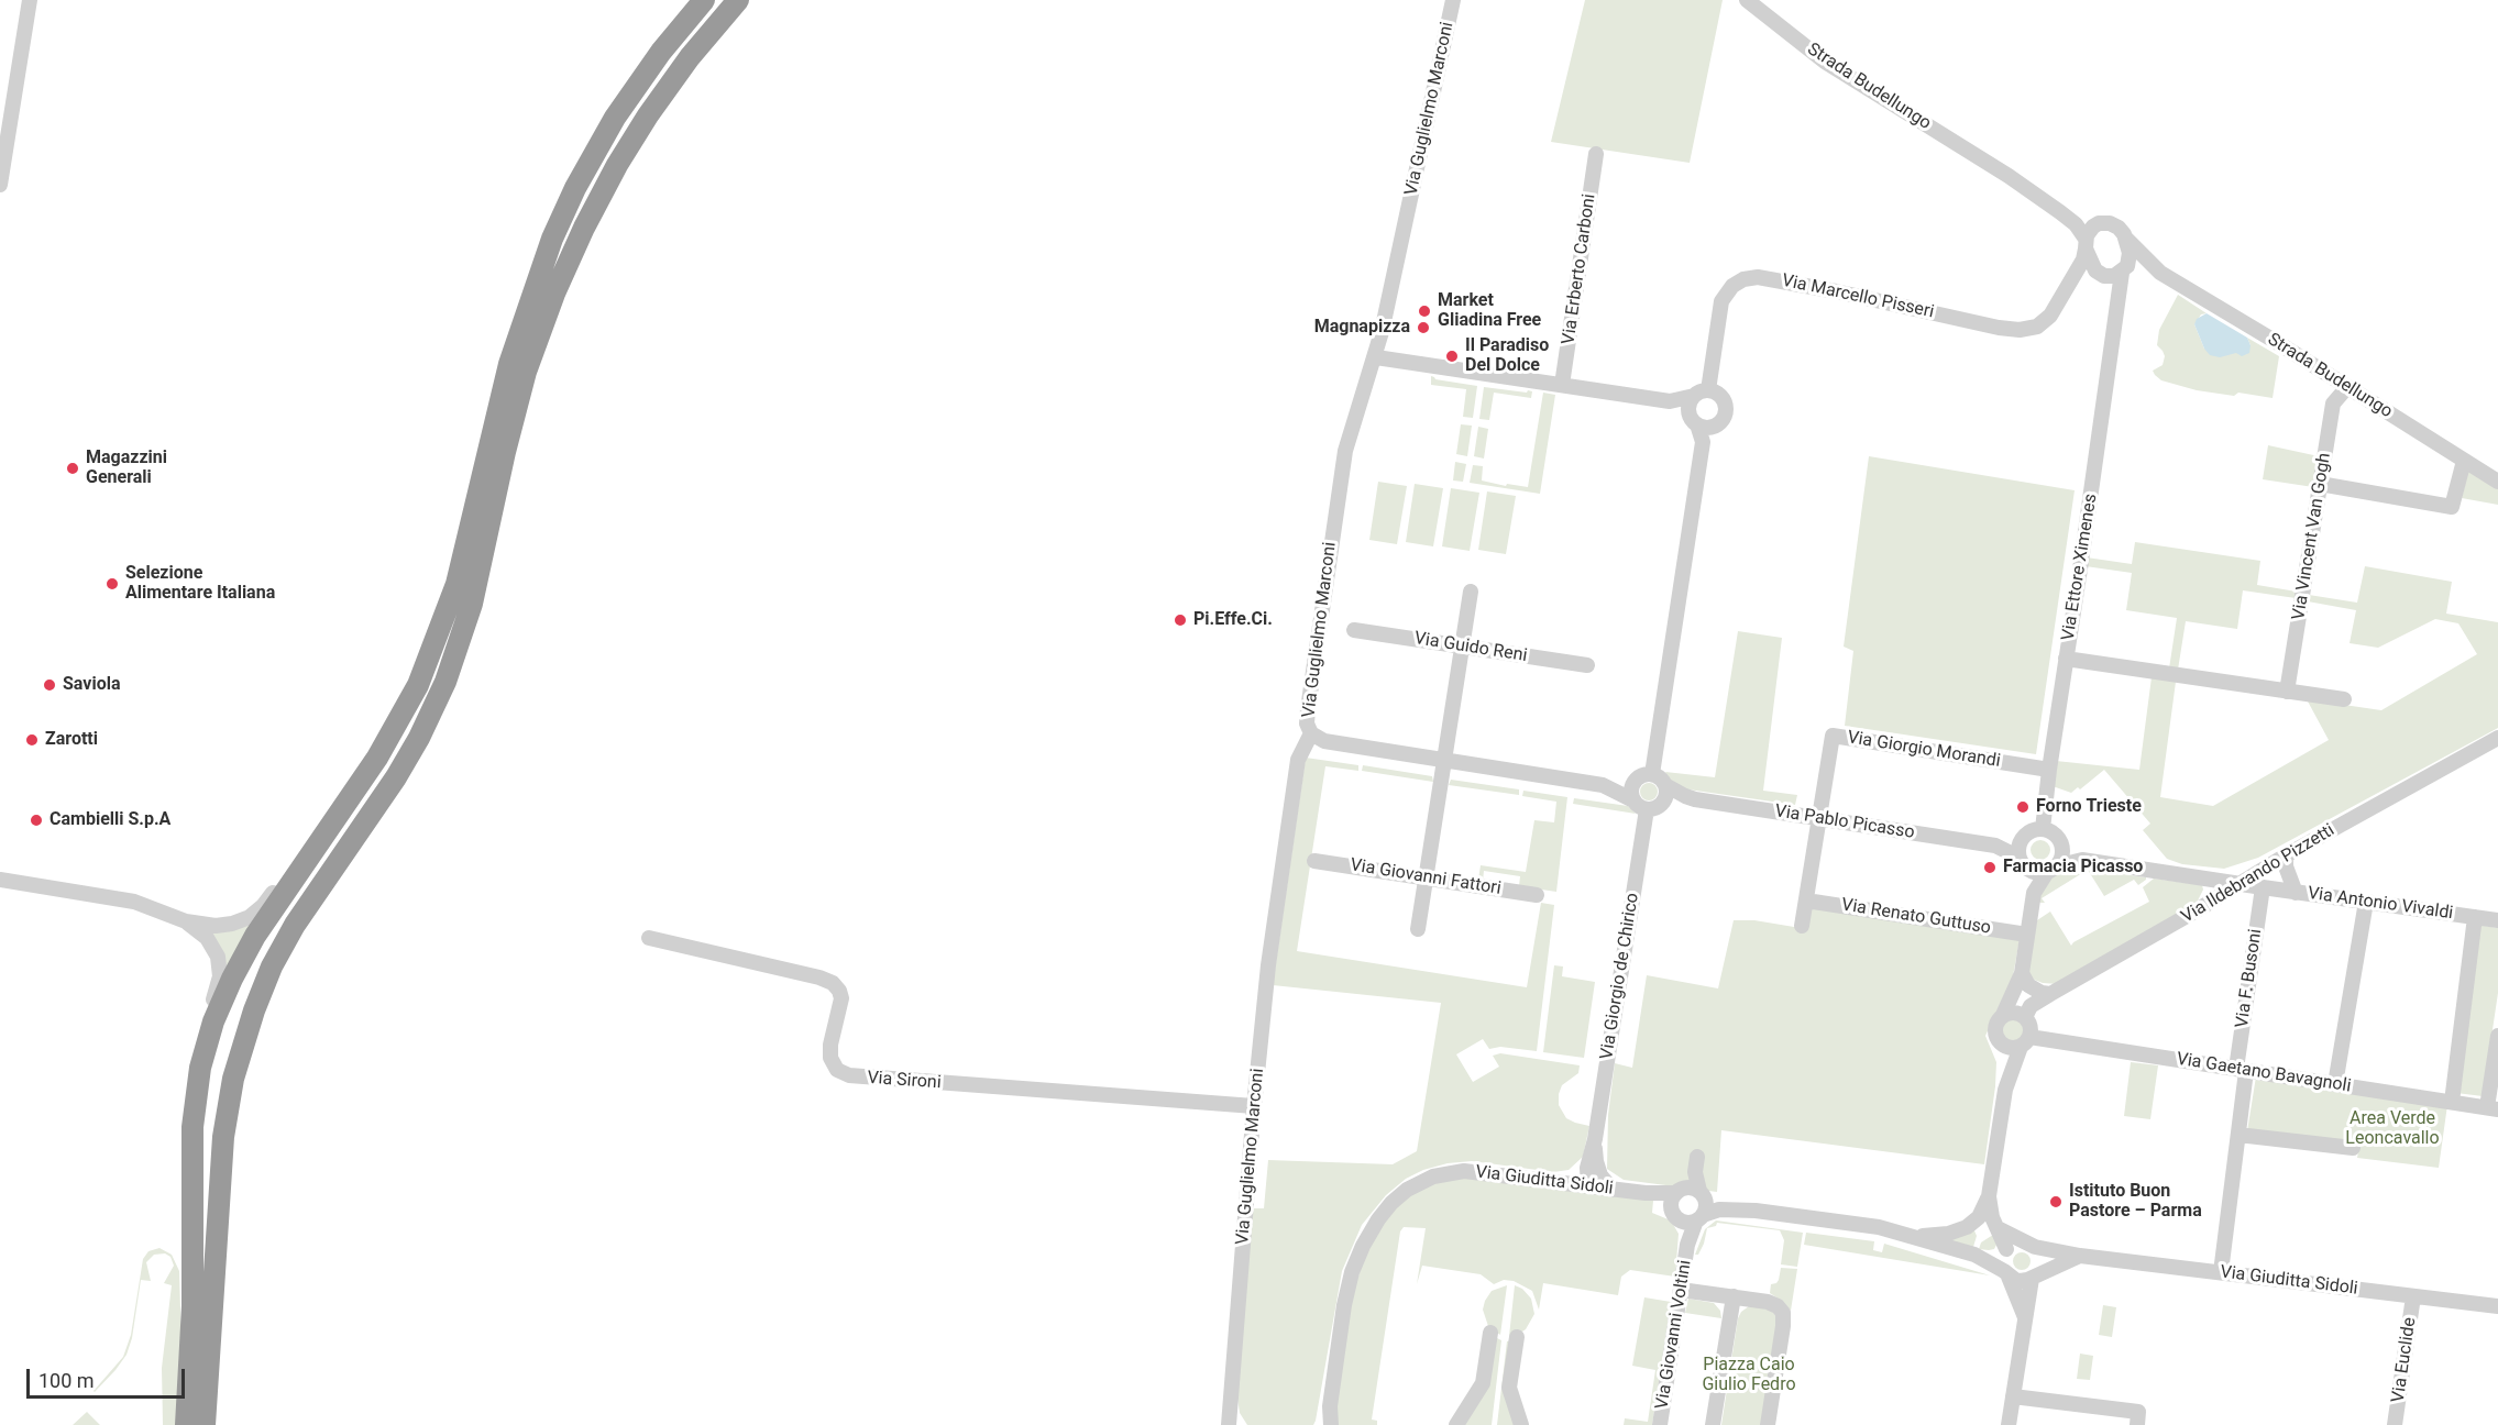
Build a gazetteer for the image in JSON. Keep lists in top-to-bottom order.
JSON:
{
  "streets": {
    "street": [
      "Strada Budellungo",
      "Via Guglielmo Marconi",
      "Via Erberto Carboni",
      "Via Marcello Pisseri",
      "Via Vincent Van Gogh",
      "Via Ettore Ximenes",
      "Via Guido Reni",
      "Via Giorgio Morandi",
      "Via Pablo Picasso",
      "Via Ildebrando Pizzetti",
      "Via Giovanni Fattori",
      "Via Antonio Vivaldi",
      "Via Renato Guttuso",
      "Via Giorgio de Chirico",
      "Via F. Busoni",
      "Via Gaetano Bavagnoli",
      "Via Sironi",
      "Via Giuditta Sidoli",
      "Via Giovanni Voltini",
      "Via Euclide"
    ]
  },
  "crossings": [
    ["Strada Budellungo", "Via Marcello Pisseri"],
    ["Strada Budellungo", "Via Vincent Van Gogh"],
    ["Strada Budellungo", "Via Ettore Ximenes"],
    ["Via Guglielmo Marconi", "Via Sironi"],
    ["Via Marcello Pisseri", "Via Ettore Ximenes"],
    ["Via Ettore Ximenes", "Via Giorgio Morandi"],
    ["Via Ettore Ximenes", "Via Pablo Picasso"],
    ["Via Giorgio Morandi", "Via Pablo Picasso"],
    ["Via Giorgio Morandi", "Via Renato Guttuso"],
    ["Via Pablo Picasso", "Via Ildebrando Pizzetti"],
    ["Via Pablo Picasso", "Via Antonio Vivaldi"],
    ["Via Pablo Picasso", "Via Giorgio de Chirico"],
    ["Via Pablo Picasso", "Via F. Busoni"],
    ["Via Ildebrando Pizzetti", "Via Gaetano Bavagnoli"],
    ["Via Antonio Vivaldi", "Via F. Busoni"],
    ["Via Giorgio de Chirico", "Via Giuditta Sidoli"],
    ["Via F. Busoni", "Via Gaetano Bavagnoli"],
    ["Via F. Busoni", "Via Giuditta Sidoli"],
    ["Via Giuditta Sidoli", "Via Giovanni Voltini"],
    ["Via Giuditta Sidoli", "Via Euclide"]
  ],
  "parks": ["Area Verde Leoncavallo", "Piazza Caio Giulio Fedro"],
  "places": [
    "Market Gliadina Free",
    "Magnapizza",
    "Il Paradiso Del Dolce",
    "Magazzini Generali",
    "Selezione Alimentare Italiana",
    "Pi.Effe.Ci.",
    "Saviola",
    "Zarotti",
    "Forno Trieste",
    "Cambielli S.p.A",
    "Farmacia Picasso",
    "Istituto Buon Pastore – Parma"
  ],
  "scale_bar": "100 m"
}
